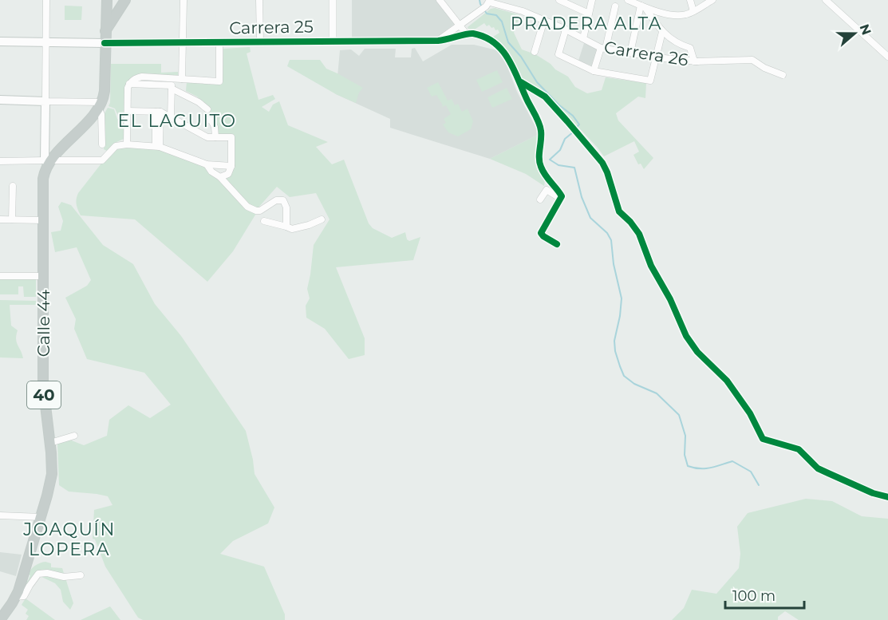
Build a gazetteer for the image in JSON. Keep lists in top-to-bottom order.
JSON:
{
  "streets": {
    "highway": ["Calle 44", "40"],
    "main road": ["Carrera 25"],
    "street": ["Carrera 26"]
  },
  "crossings": [
    ["Carrera 25", "Calle 44"],
    ["Calle 44", "40"]
  ],
  "districts": ["PRADERA ALTA", "EL LAGUITO", "JOAQUÍN LOPERA"],
  "scale_bar": "100 m",
  "north": "right"
}
